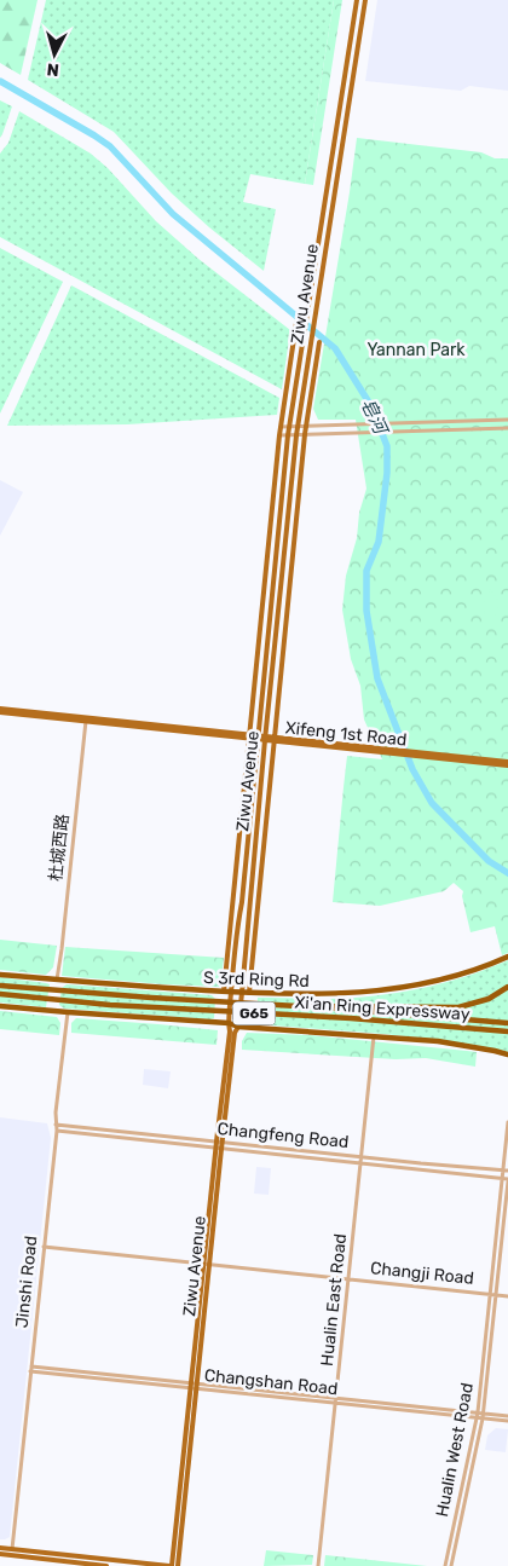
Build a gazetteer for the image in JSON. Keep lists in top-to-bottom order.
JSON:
{
  "streets": {
    "highway": ["S 3rd Ring Rd", "Xi'an Ring Expressway", "G65"],
    "main road": ["Ziwu Avenue", "Xifeng 1st Road"],
    "street": [
      "杜城西路",
      "Changfeng Road",
      "Changji Road",
      "Jinshi Road",
      "Hualin East Road",
      "Changshan Road",
      "Hualin West Road"
    ]
  },
  "crossings": [
    ["Ziwu Avenue", "Xifeng 1st Road"],
    ["Ziwu Avenue", "S 3rd Ring Rd"],
    ["Ziwu Avenue", "Changfeng Road"],
    ["Ziwu Avenue", "Changji Road"],
    ["Ziwu Avenue", "Changshan Road"],
    ["Xifeng 1st Road", "杜城西路"],
    ["杜城西路", "S 3rd Ring Rd"],
    ["Changfeng Road", "Jinshi Road"],
    ["Changfeng Road", "Hualin East Road"],
    ["Changfeng Road", "Hualin West Road"],
    ["Changji Road", "Jinshi Road"],
    ["Changji Road", "Hualin East Road"],
    ["Changji Road", "Hualin West Road"],
    ["Jinshi Road", "Changshan Road"],
    ["Hualin East Road", "Changshan Road"],
    ["Changshan Road", "Hualin West Road"]
  ],
  "water": ["皂河"],
  "parks": ["Yannan Park"],
  "north": "bottom"
}
